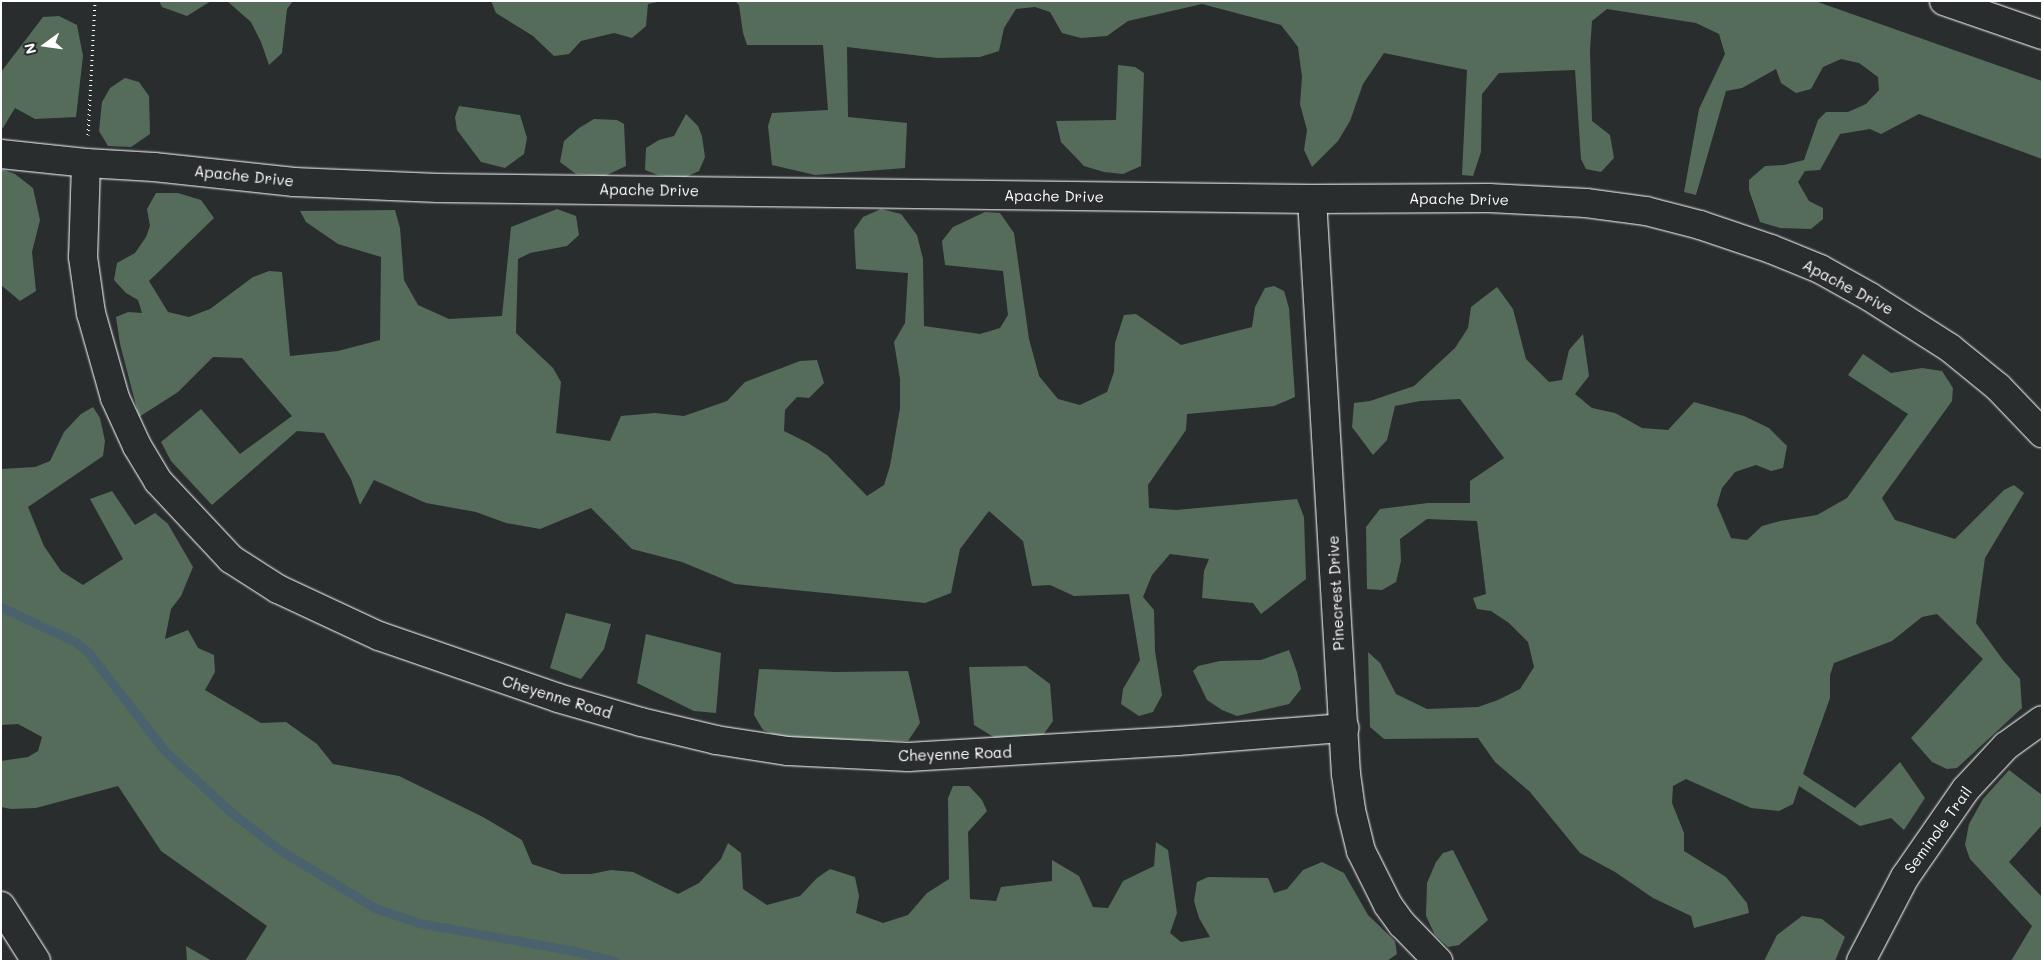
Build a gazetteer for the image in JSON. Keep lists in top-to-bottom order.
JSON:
{
  "streets": {
    "street": [
      "Apache Drive",
      "Pinecrest Drive",
      "Cheyenne Road",
      "Seminole Trail"
    ]
  },
  "crossings": [
    ["Apache Drive", "Pinecrest Drive"],
    ["Apache Drive", "Cheyenne Road"],
    ["Pinecrest Drive", "Cheyenne Road"]
  ],
  "north": "left"
}
